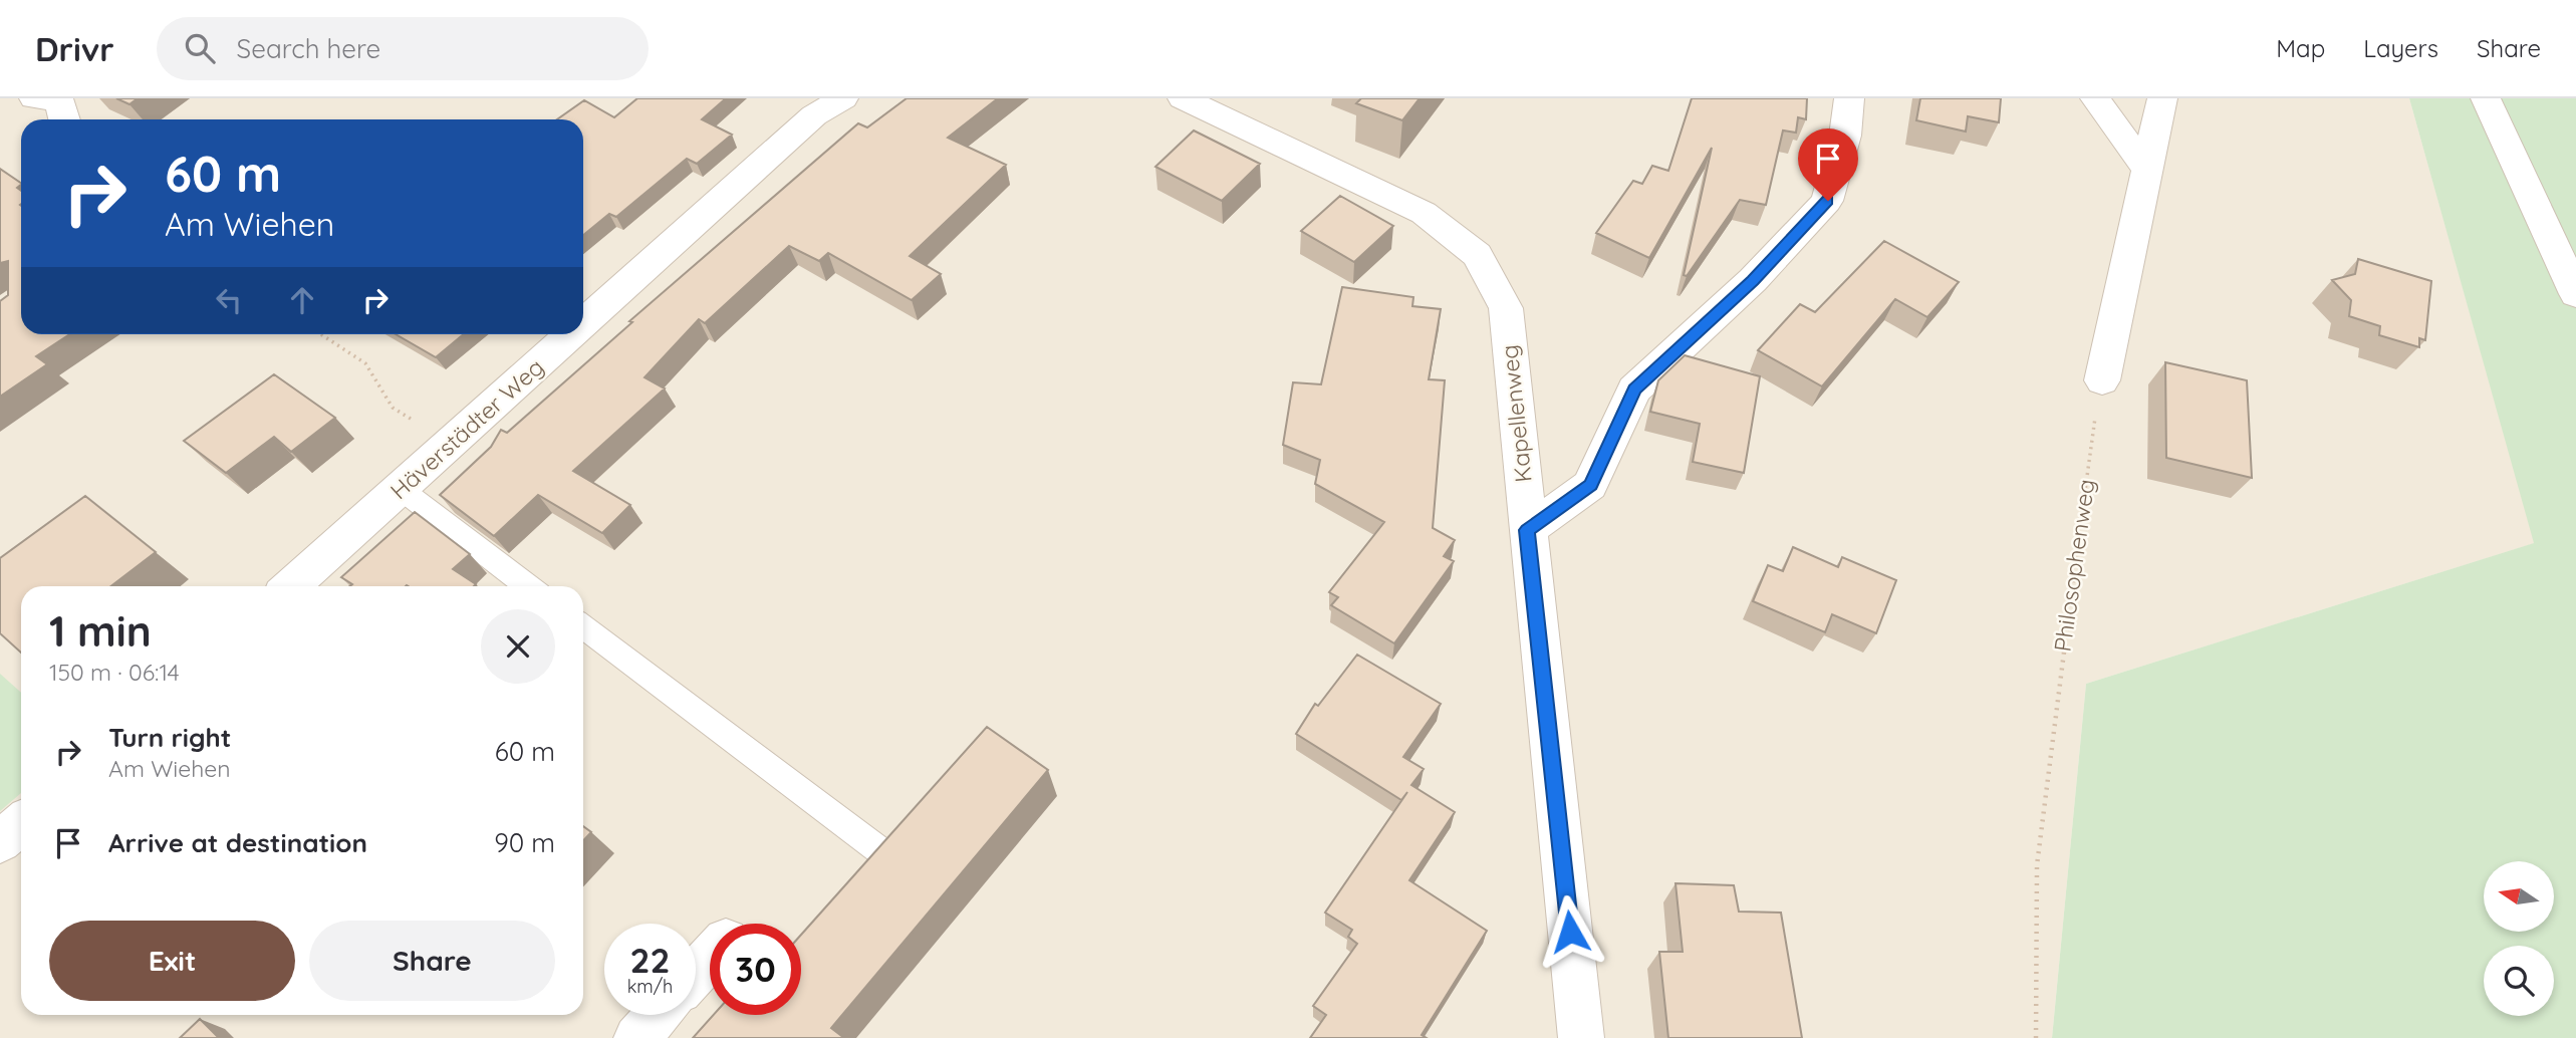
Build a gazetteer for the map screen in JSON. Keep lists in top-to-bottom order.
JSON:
{
  "streets": {
    "street": ["Kapellenweg", "Häverstädter Weg"],
    "path": ["Philosophenweg"]
  },
  "north": "left",
  "page": {
    "header": "Drivr",
    "search": "Search here",
    "nav": ["Map", "Layers", "Share"],
    "turn": ["60 m", "Am Wiehen"],
    "heading": ["1 min", "150 m · 06:14"],
    "list": [
      {
        "name": "Turn right",
        "note": "Am Wiehen",
        "value": "60 m"
      },
      {
        "name": "Arrive at destination",
        "value": "90 m"
      }
    ],
    "buttons": ["Exit", "Share"],
    "speed": "22 km/h",
    "limit": "30"
  }
}
